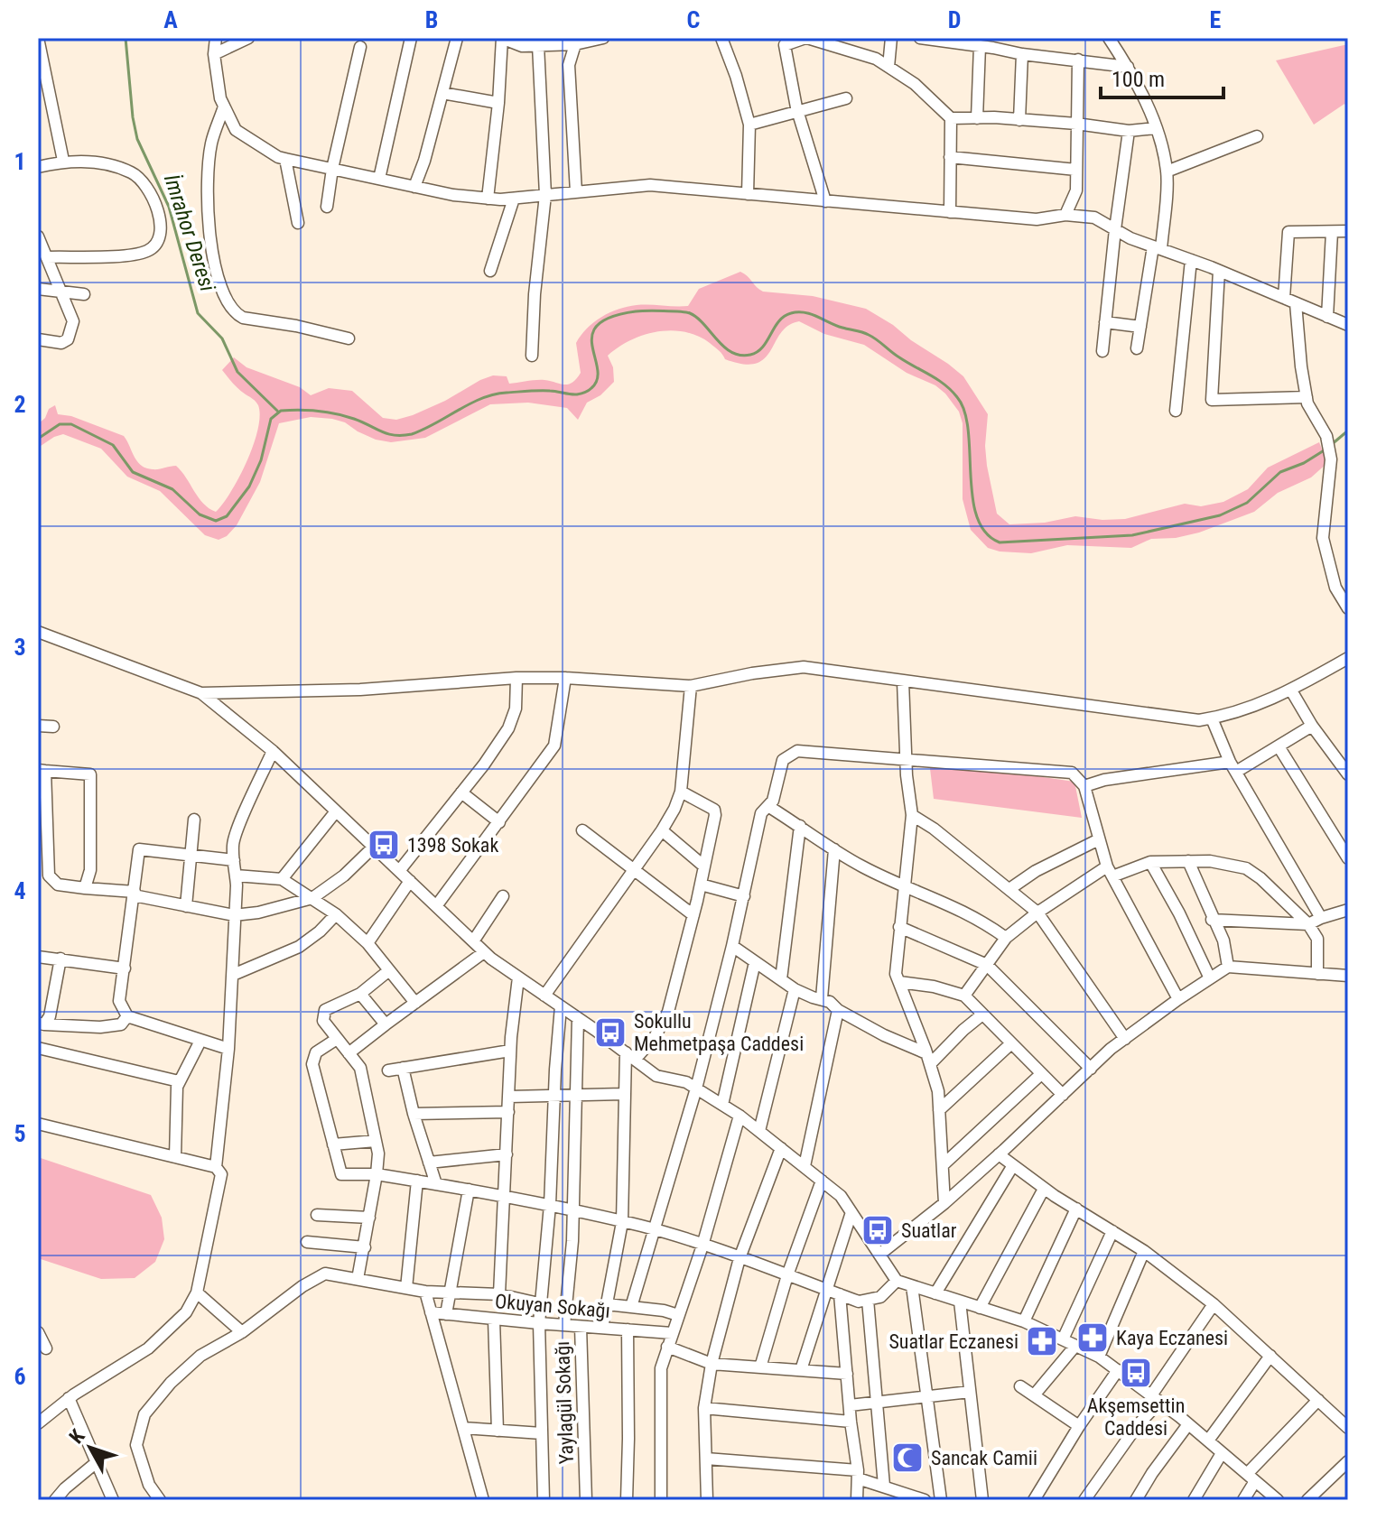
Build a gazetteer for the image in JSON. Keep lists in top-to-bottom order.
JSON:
{
  "streets": {
    "street": ["Okuyan Sokağı", "Yaylagül Sokağı"]
  },
  "crossings": [
    ["Okuyan Sokağı", "Yaylagül Sokağı"]
  ],
  "water": ["İmrahor Deresi"],
  "places": {
    "bus stop": [
      "1398 Sokak",
      "Sokullu Mehmetpaşa Caddesi",
      "Suatlar",
      "Akşemsettin Caddesi"
    ],
    "pharmacy": ["Kaya Eczanesi", "Suatlar Eczanesi"],
    "mosque": ["Sancak Camii"]
  },
  "scale_bar": "100 m",
  "north": "top left",
  "grid": {
    "columns": [
      "A",
      "B",
      "C",
      "D",
      "E"
    ],
    "rows": [
      "1",
      "2",
      "3",
      "4",
      "5",
      "6"
    ]
  }
}
